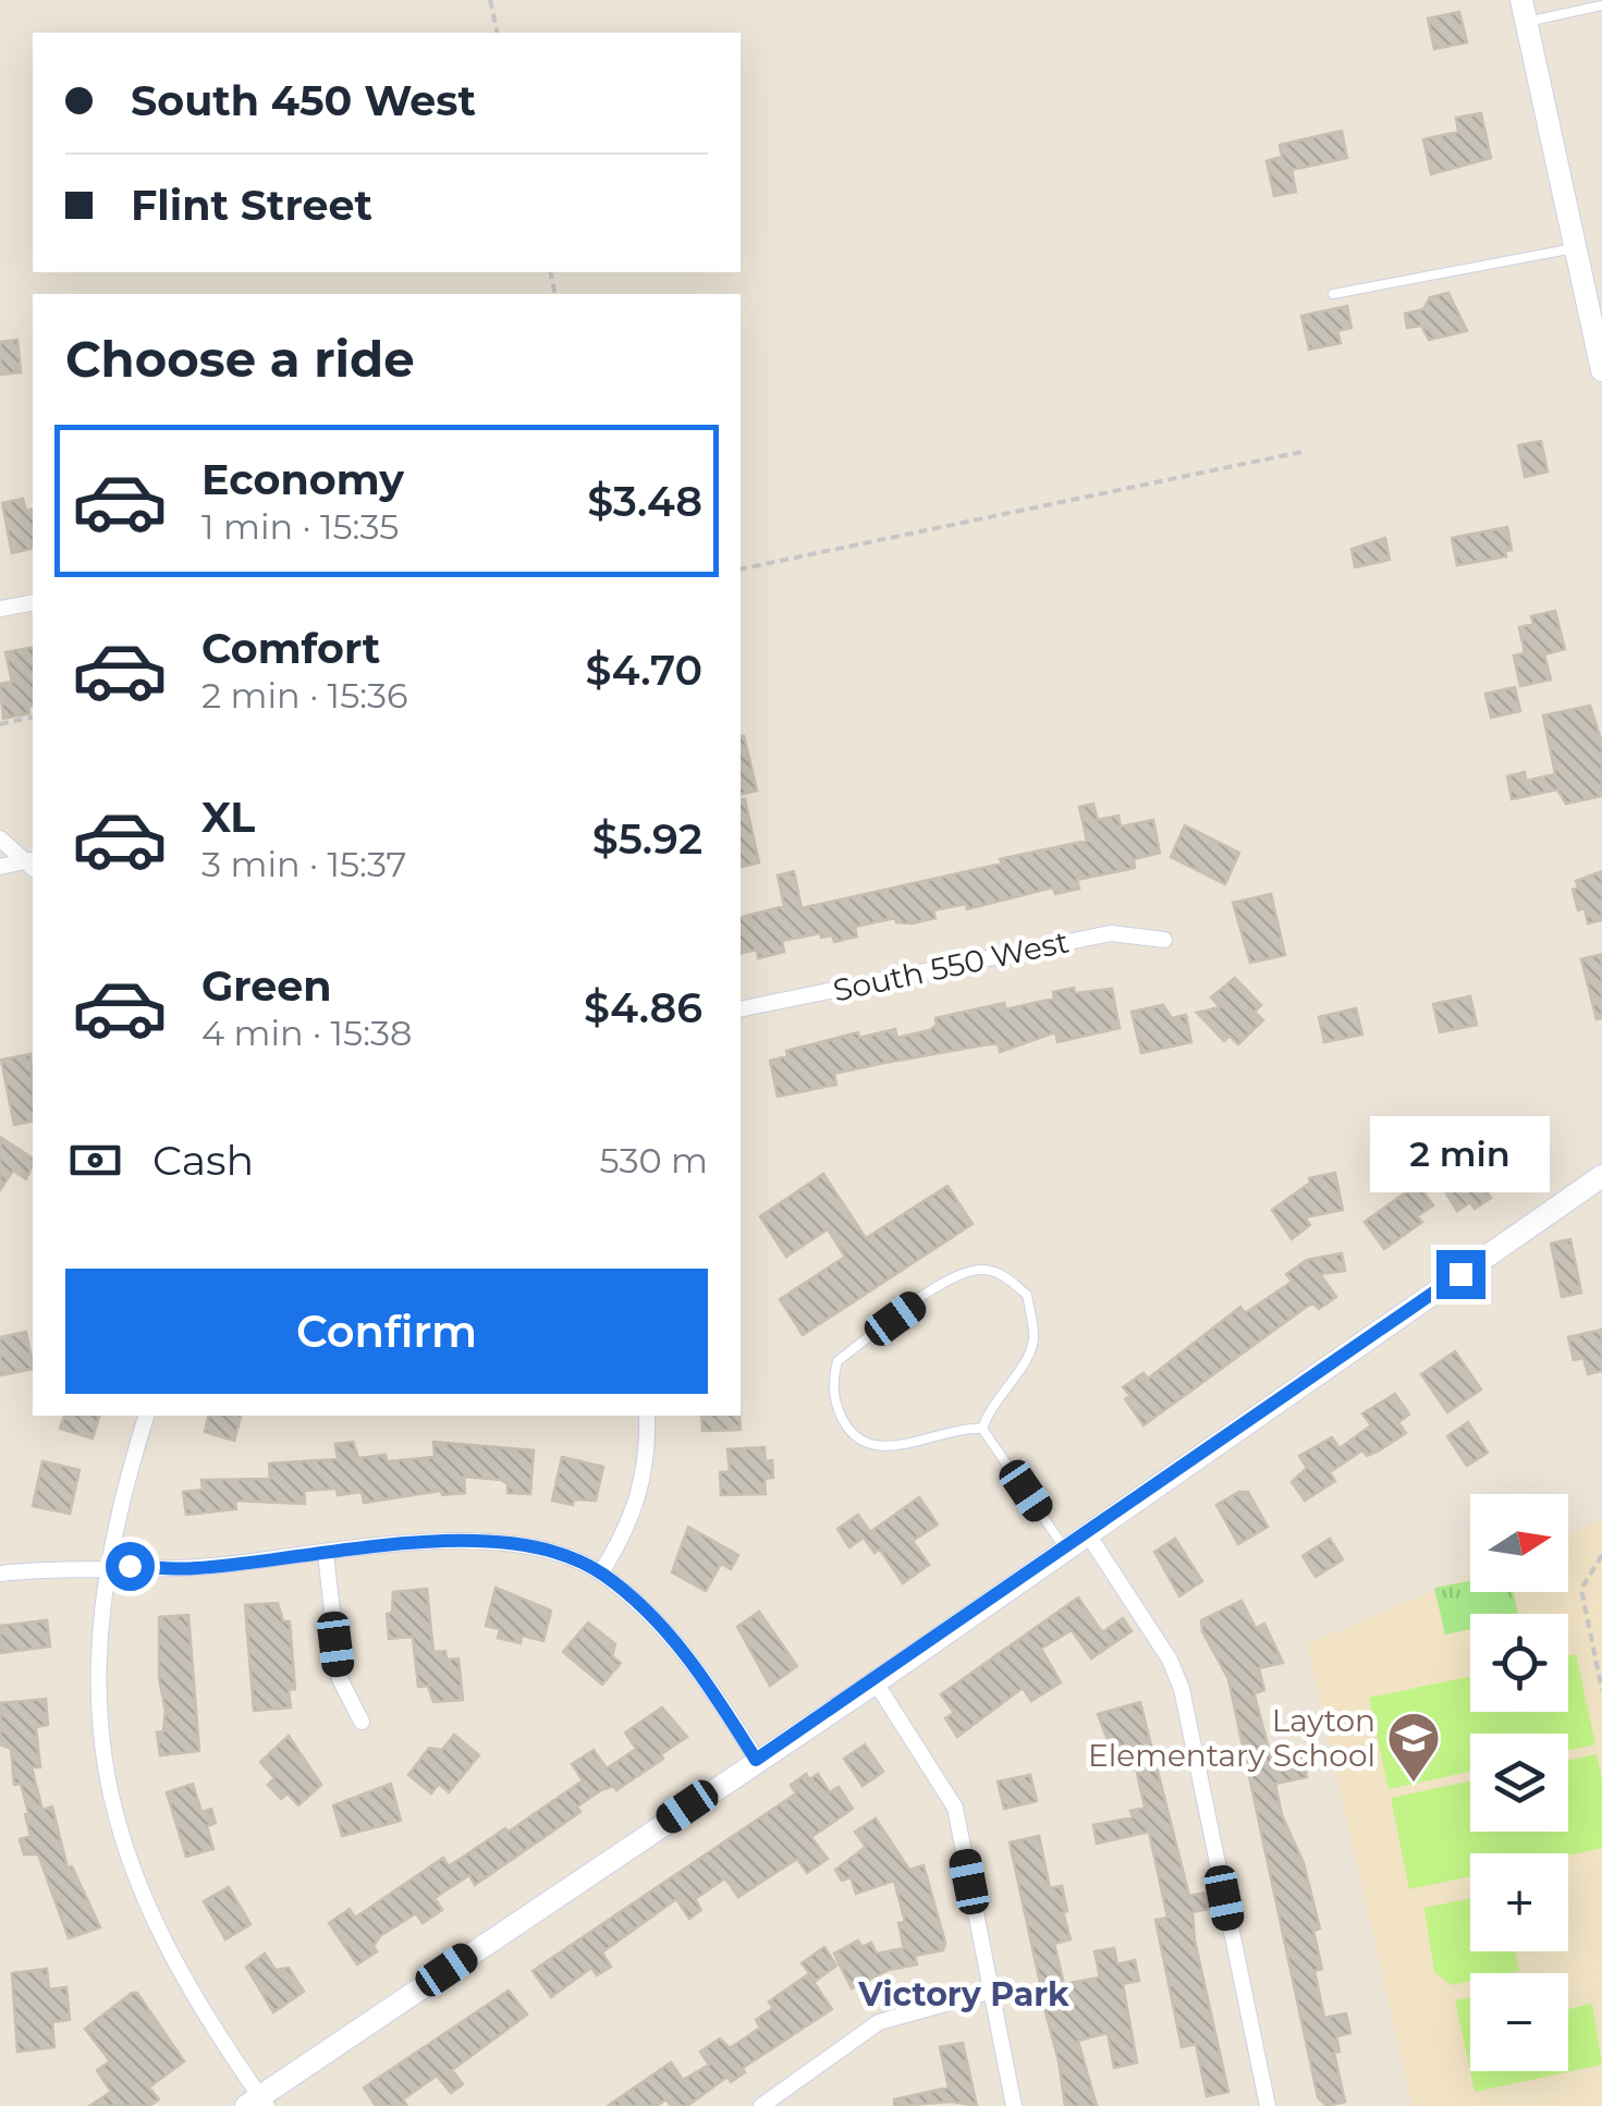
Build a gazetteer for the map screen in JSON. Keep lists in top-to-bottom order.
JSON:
{
  "streets": {
    "street": ["South 550 West"]
  },
  "districts": ["Victory Park"],
  "places": {
    "school or university": ["Layton Elementary School"]
  },
  "north": "right",
  "page": {
    "banner": ["South 450 West", "Flint Street"],
    "heading": "Choose a ride",
    "list": [
      {
        "name": "Economy",
        "note": "1 min · 15:35",
        "value": "$3.48"
      },
      {
        "name": "Comfort",
        "note": "2 min · 15:36",
        "value": "$4.70"
      },
      {
        "name": "XL",
        "note": "3 min · 15:37",
        "value": "$5.92"
      },
      {
        "name": "Green",
        "note": "4 min · 15:38",
        "value": "$4.86"
      }
    ],
    "pay": ["Cash", "530 m"],
    "bubble": "2 min",
    "buttons": "Confirm",
    "map_buttons": ["+", "−"]
  }
}
